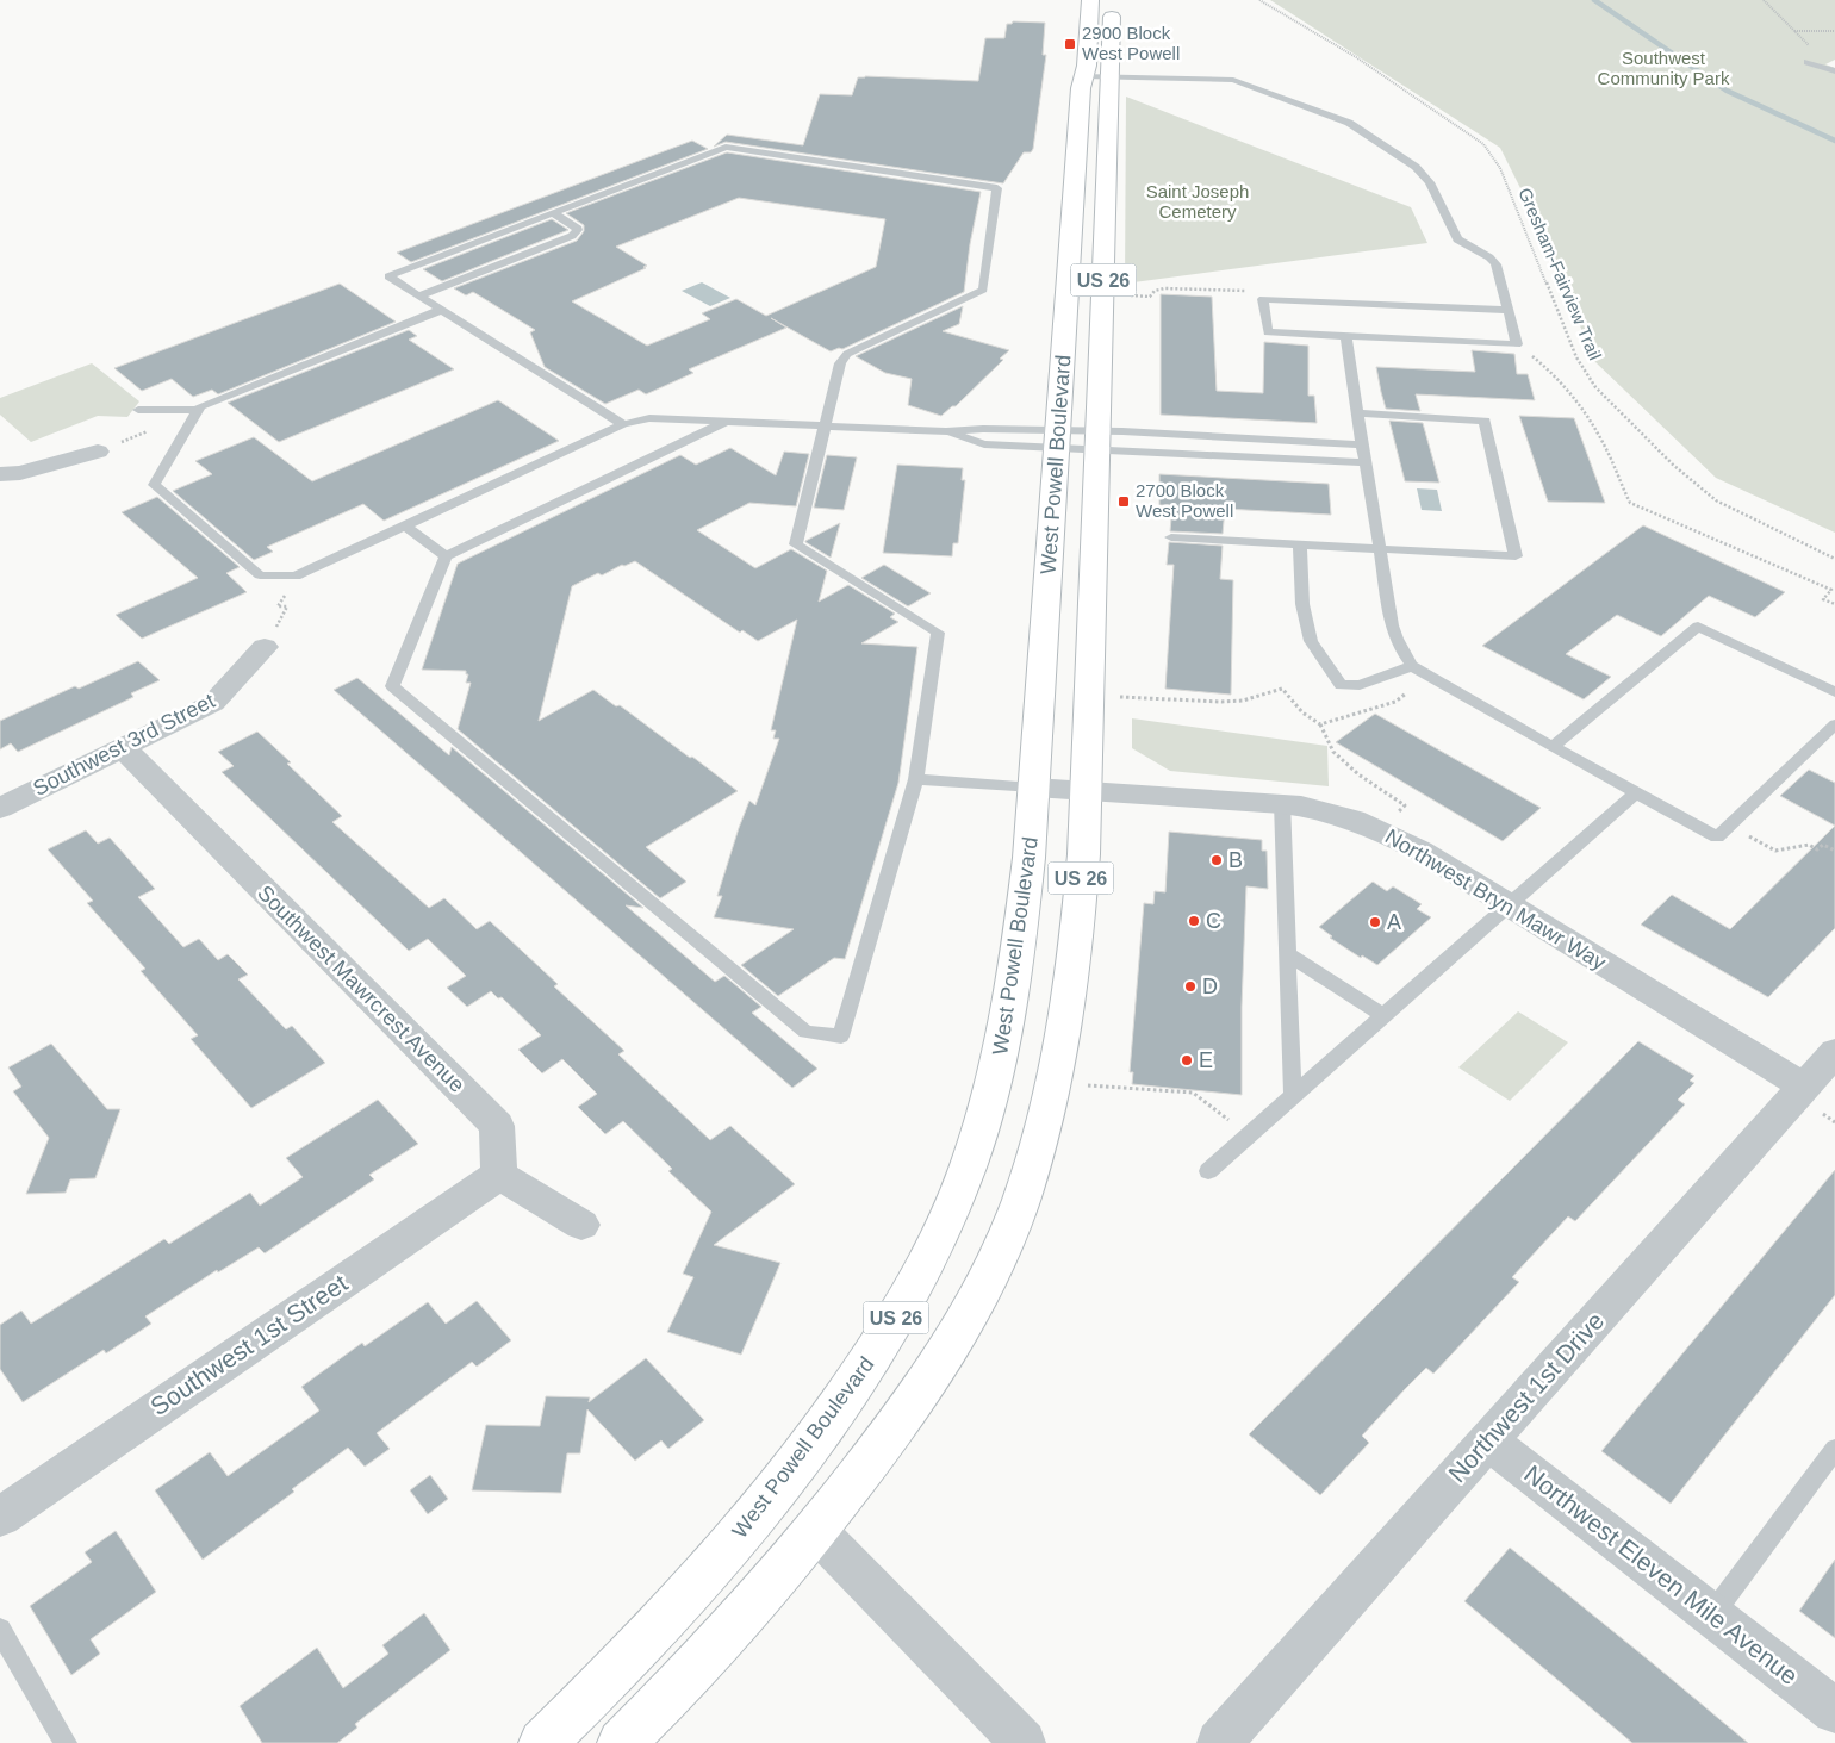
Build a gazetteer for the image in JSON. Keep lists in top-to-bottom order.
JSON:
{
  "streets": {
    "main road": ["US 26", "West Powell Boulevard"],
    "street": [
      "Southwest 3rd Street",
      "Northwest Bryn Mawr Way",
      "Southwest Mawrcrest Avenue",
      "Southwest 1st Street",
      "Northwest 1st Drive",
      "Northwest Eleven Mile Avenue"
    ],
    "path": ["Gresham-Fairview Trail"]
  },
  "crossings": [
    ["West Powell Boulevard", "Northwest Bryn Mawr Way"],
    ["Southwest 3rd Street", "Southwest Mawrcrest Avenue"],
    ["Northwest Bryn Mawr Way", "Northwest 1st Drive"],
    ["Southwest Mawrcrest Avenue", "Southwest 1st Street"],
    ["Northwest 1st Drive", "Northwest Eleven Mile Avenue"]
  ],
  "parks": ["Southwest Community Park", "Saint Joseph Cemetery"],
  "places": {
    "transit": ["2900 Block West Powell", "2700 Block West Powell"],
    "other": [
      "B",
      "C",
      "A",
      "D",
      "E"
    ]
  }
}
